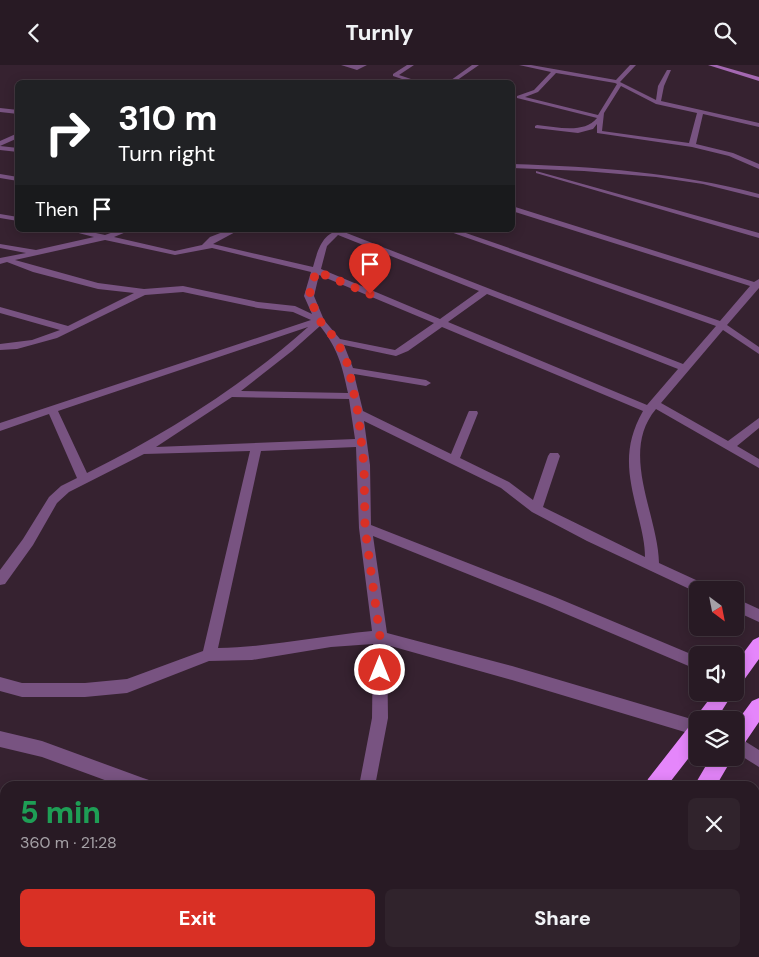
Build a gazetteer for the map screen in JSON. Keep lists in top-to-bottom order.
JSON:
{
  "north": "bottom right",
  "page": {
    "header": "Turnly",
    "turn": ["310 m", "Turn right"],
    "then": "Then",
    "heading": ["5 min", "360 m · 21:28"],
    "buttons": ["Exit", "Share"]
  }
}
